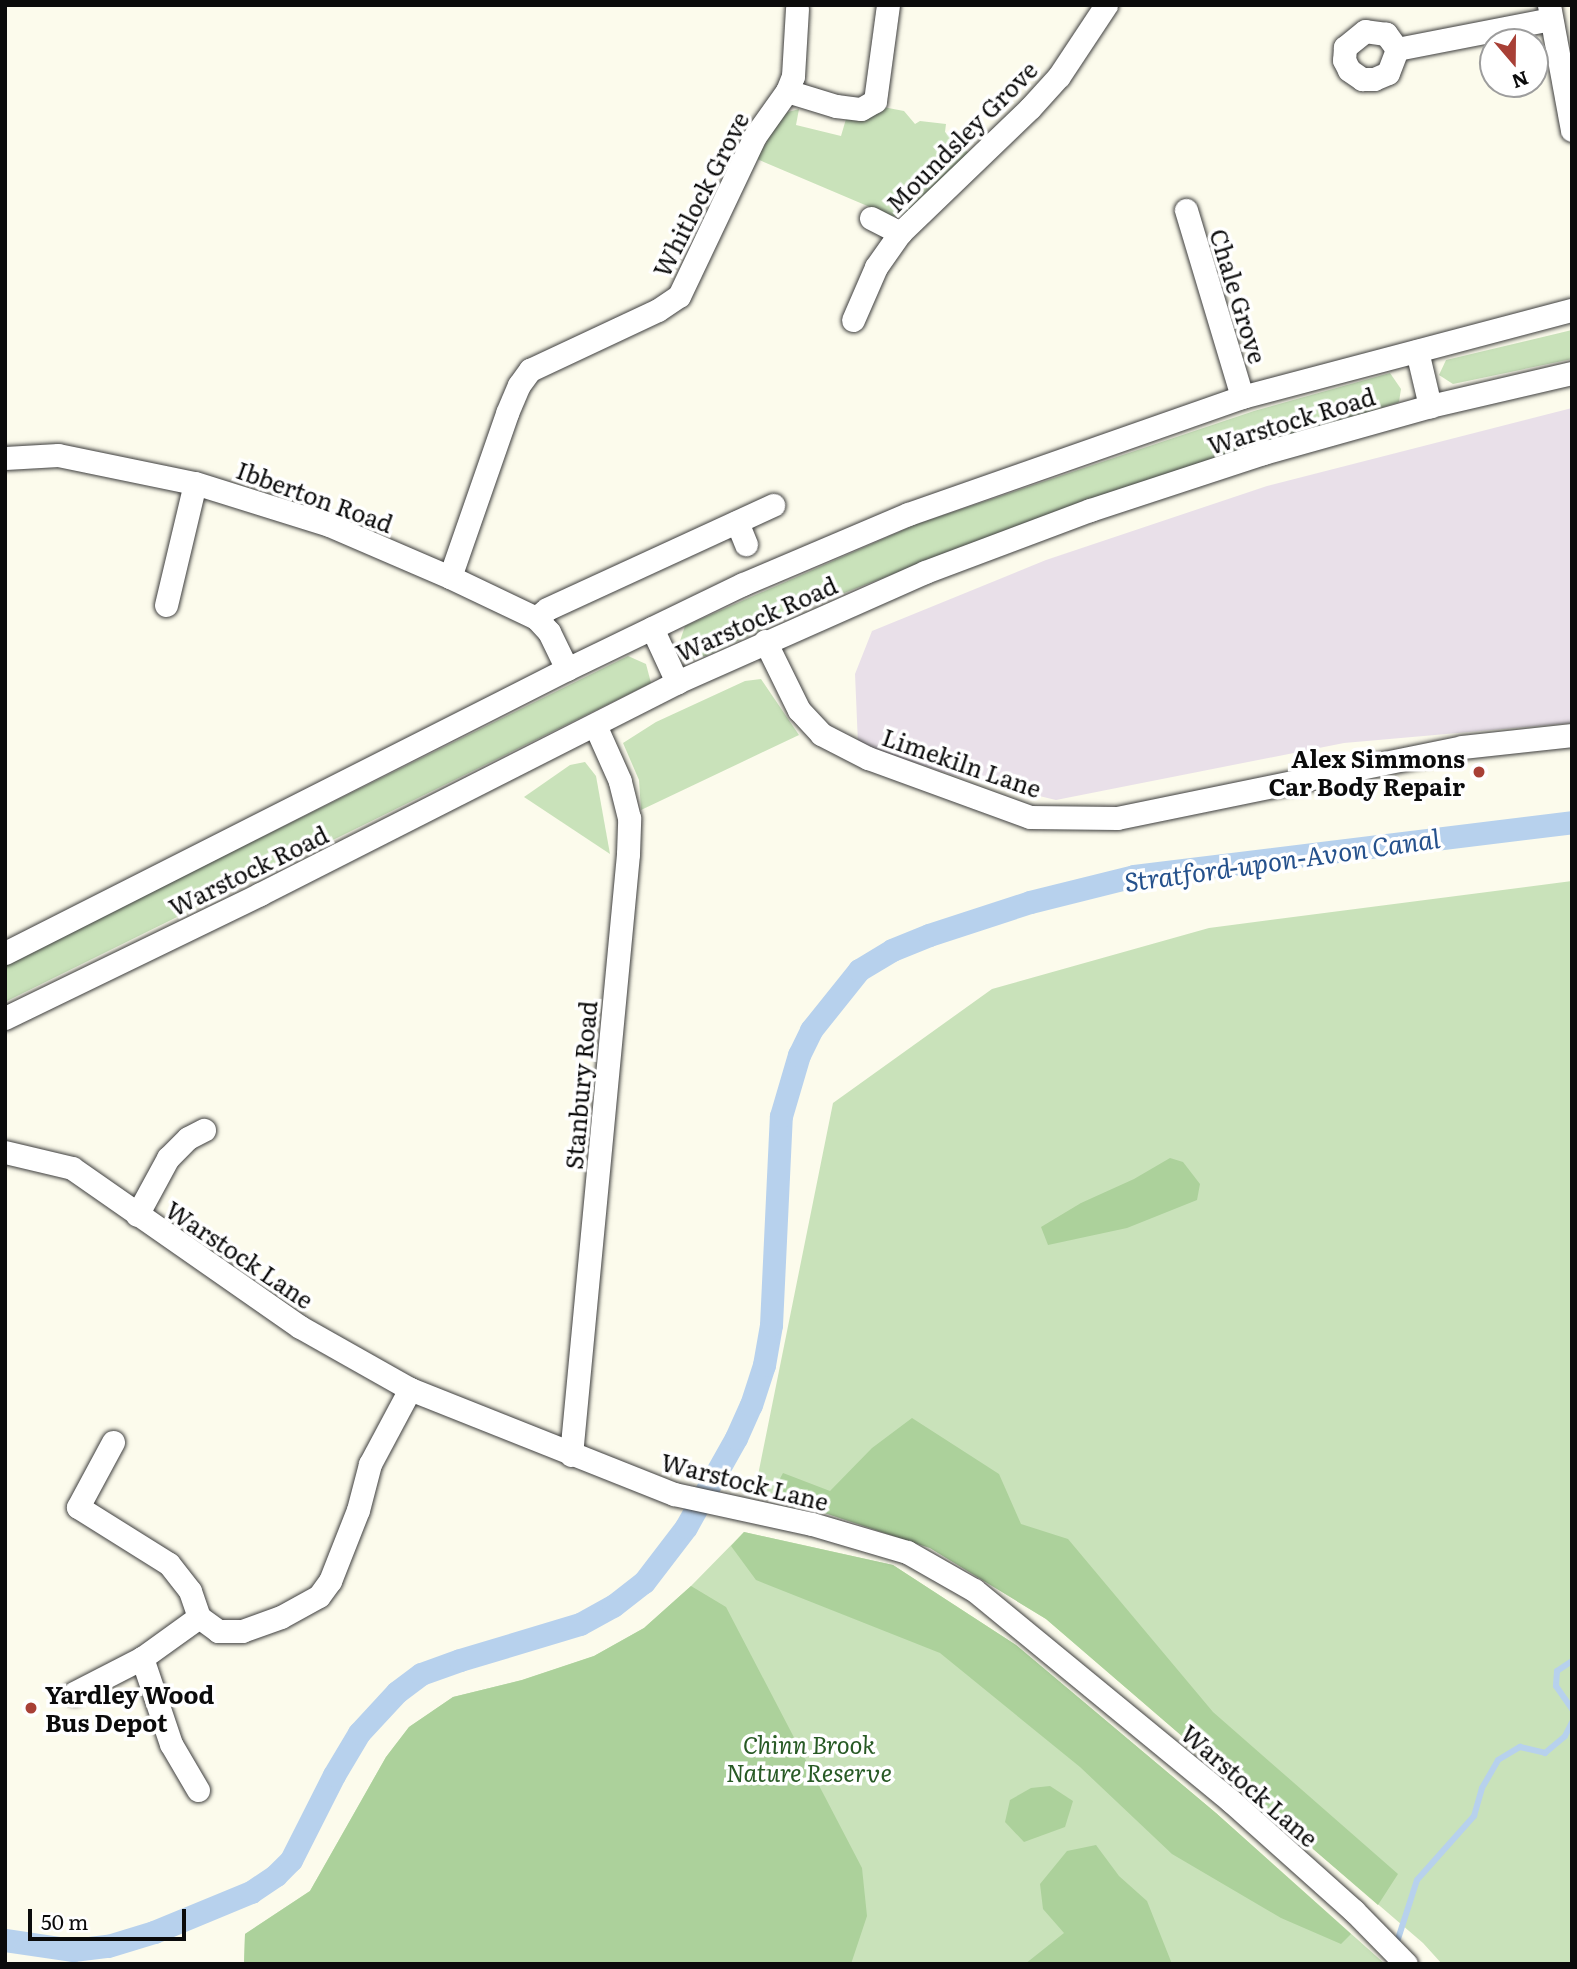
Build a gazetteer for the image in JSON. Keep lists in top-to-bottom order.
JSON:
{
  "streets": {
    "street": [
      "Moundsley Grove",
      "Whitlock Grove",
      "Chale Grove",
      "Warstock Road",
      "Ibberton Road",
      "Limekiln Lane",
      "Stanbury Road",
      "Warstock Lane"
    ]
  },
  "crossings": [
    ["Whitlock Grove", "Ibberton Road"],
    ["Chale Grove", "Warstock Road"],
    ["Warstock Road", "Ibberton Road"],
    ["Warstock Road", "Limekiln Lane"],
    ["Warstock Road", "Stanbury Road"],
    ["Stanbury Road", "Warstock Lane"]
  ],
  "water": ["Stratford-upon-Avon Canal"],
  "parks": ["Chinn Brook Nature Reserve"],
  "places": ["Alex Simmons Car Body Repair", "Yardley Wood Bus Depot"],
  "scale_bar": "50 m",
  "north": "bottom"
}
